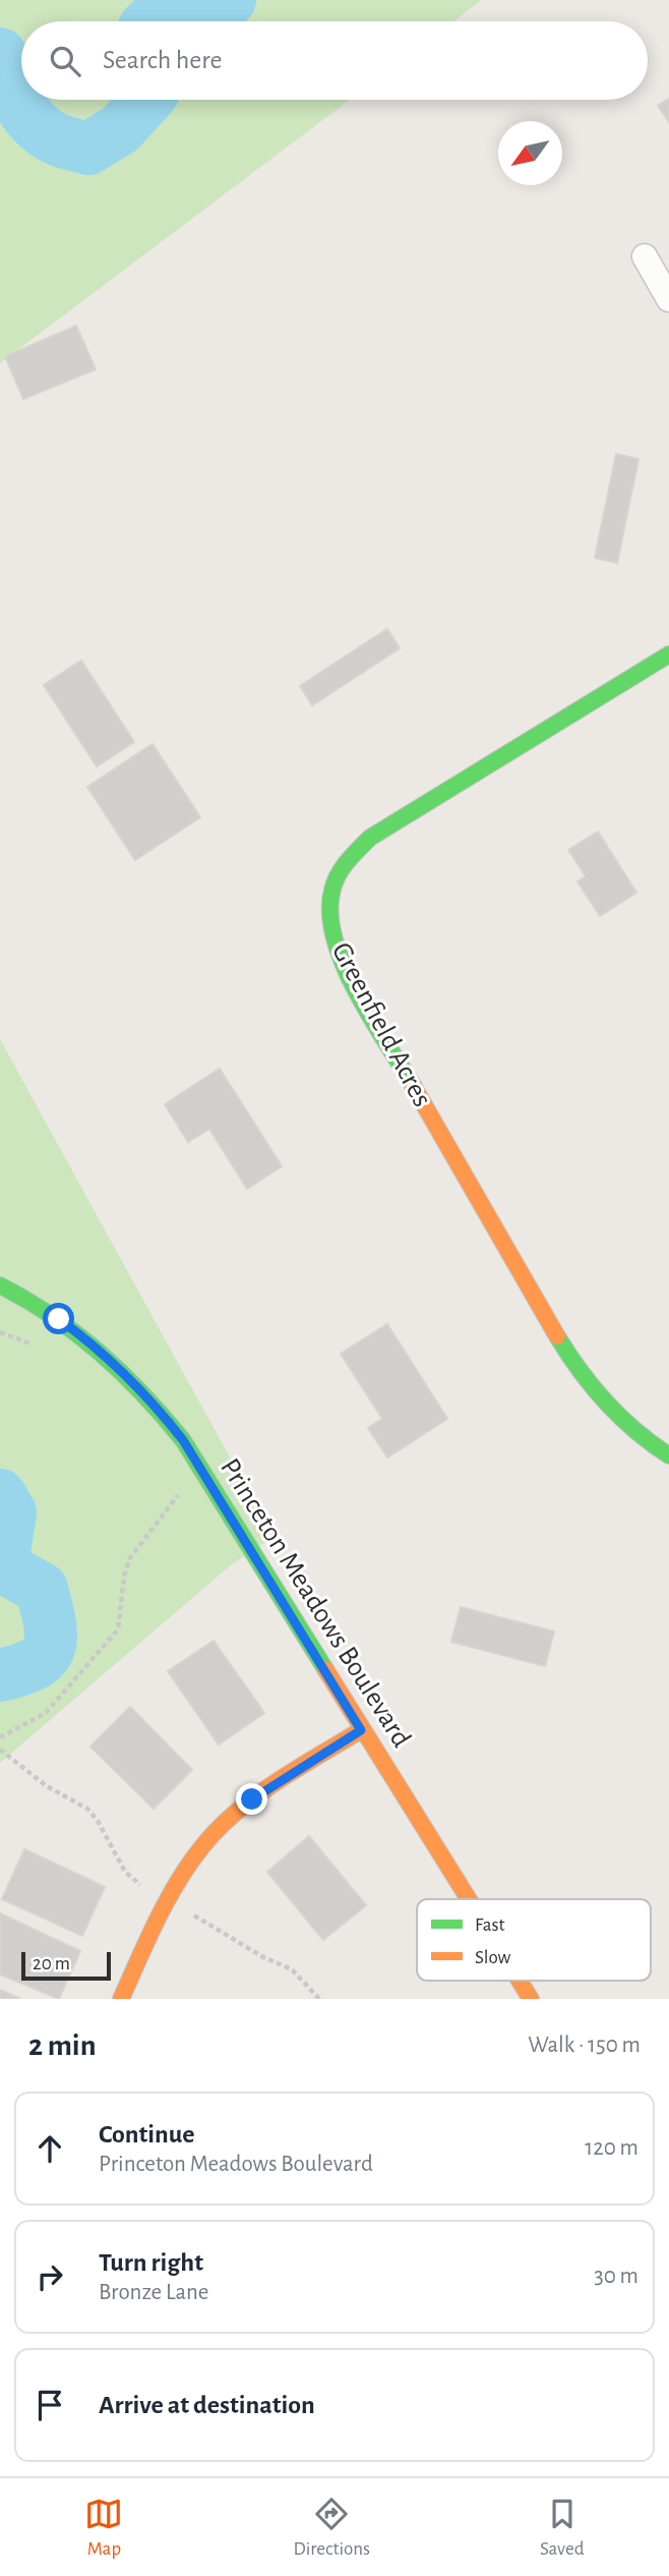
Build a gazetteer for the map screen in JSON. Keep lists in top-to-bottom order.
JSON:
{
  "streets": {
    "street": ["Greenfield Acres", "Princeton Meadows Boulevard"]
  },
  "legend": ["Fast", "Slow"],
  "scale_bar": "20 m",
  "north": "bottom left",
  "page": {
    "search": "Search here",
    "scale": "20 m",
    "heading": ["2 min", "Walk · 150 m"],
    "list": [
      ["Continue", "Princeton Meadows Boulevard", "120 m"],
      ["Turn right", "Bronze Lane", "30 m"],
      "Arrive at destination"
    ],
    "nav": ["Map", "Directions", "Saved"]
  }
}
